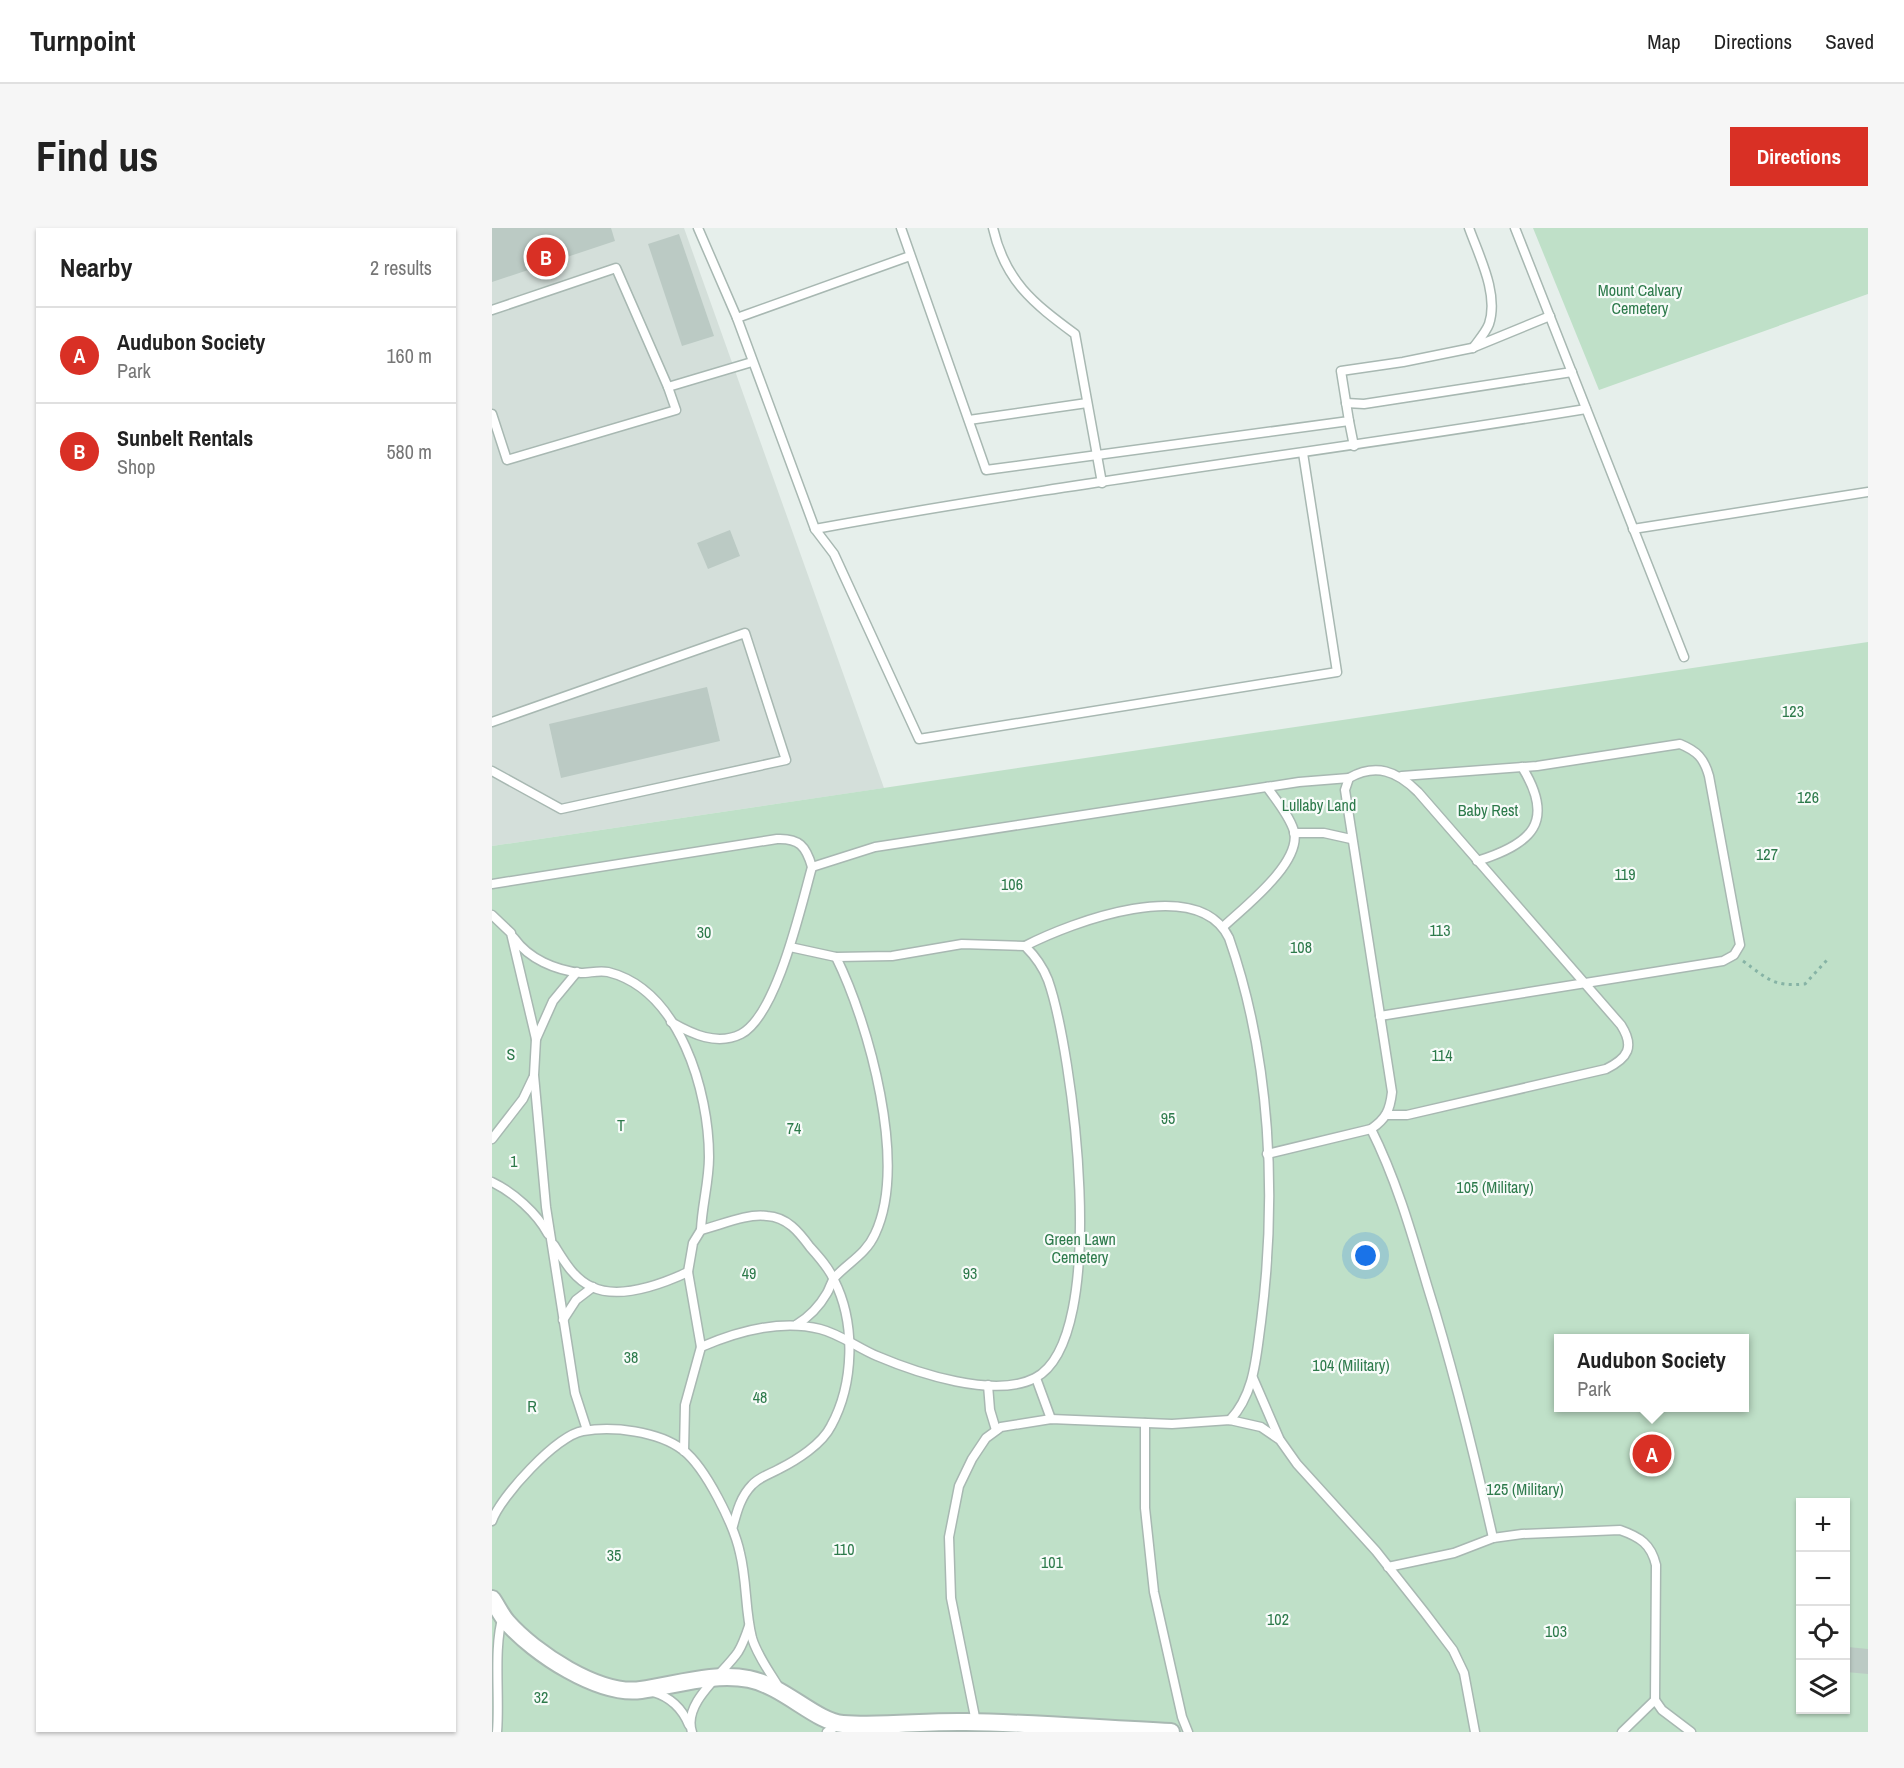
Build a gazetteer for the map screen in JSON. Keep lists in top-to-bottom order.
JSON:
{
  "parks": [
    "Mount Calvary Cemetery",
    "123",
    "126",
    "Lullaby Land",
    "Baby Rest",
    "127",
    "119",
    "106",
    "113",
    "30",
    "108",
    "S",
    "114",
    "95",
    "T",
    "74",
    "1",
    "105 (Military)",
    "Green Lawn Cemetery",
    "49",
    "93",
    "38",
    "104 (Military)",
    "48",
    "R",
    "125 (Military)",
    "110",
    "35",
    "101",
    "102",
    "103",
    "32"
  ],
  "page": {
    "header": "Turnpoint",
    "nav": ["Map", "Directions", "Saved"],
    "buttons": "Directions",
    "title": "Find us",
    "heading": ["Nearby", "2 results"],
    "pins": ["B", "A"],
    "list": [
      {
        "mark": "A",
        "name": "Audubon Society",
        "note": "Park",
        "value": "160 m"
      },
      {
        "mark": "B",
        "name": "Sunbelt Rentals",
        "note": "Shop",
        "value": "580 m"
      }
    ],
    "popup": ["Audubon Society", "Park"],
    "map_buttons": ["+", "−"]
  }
}
